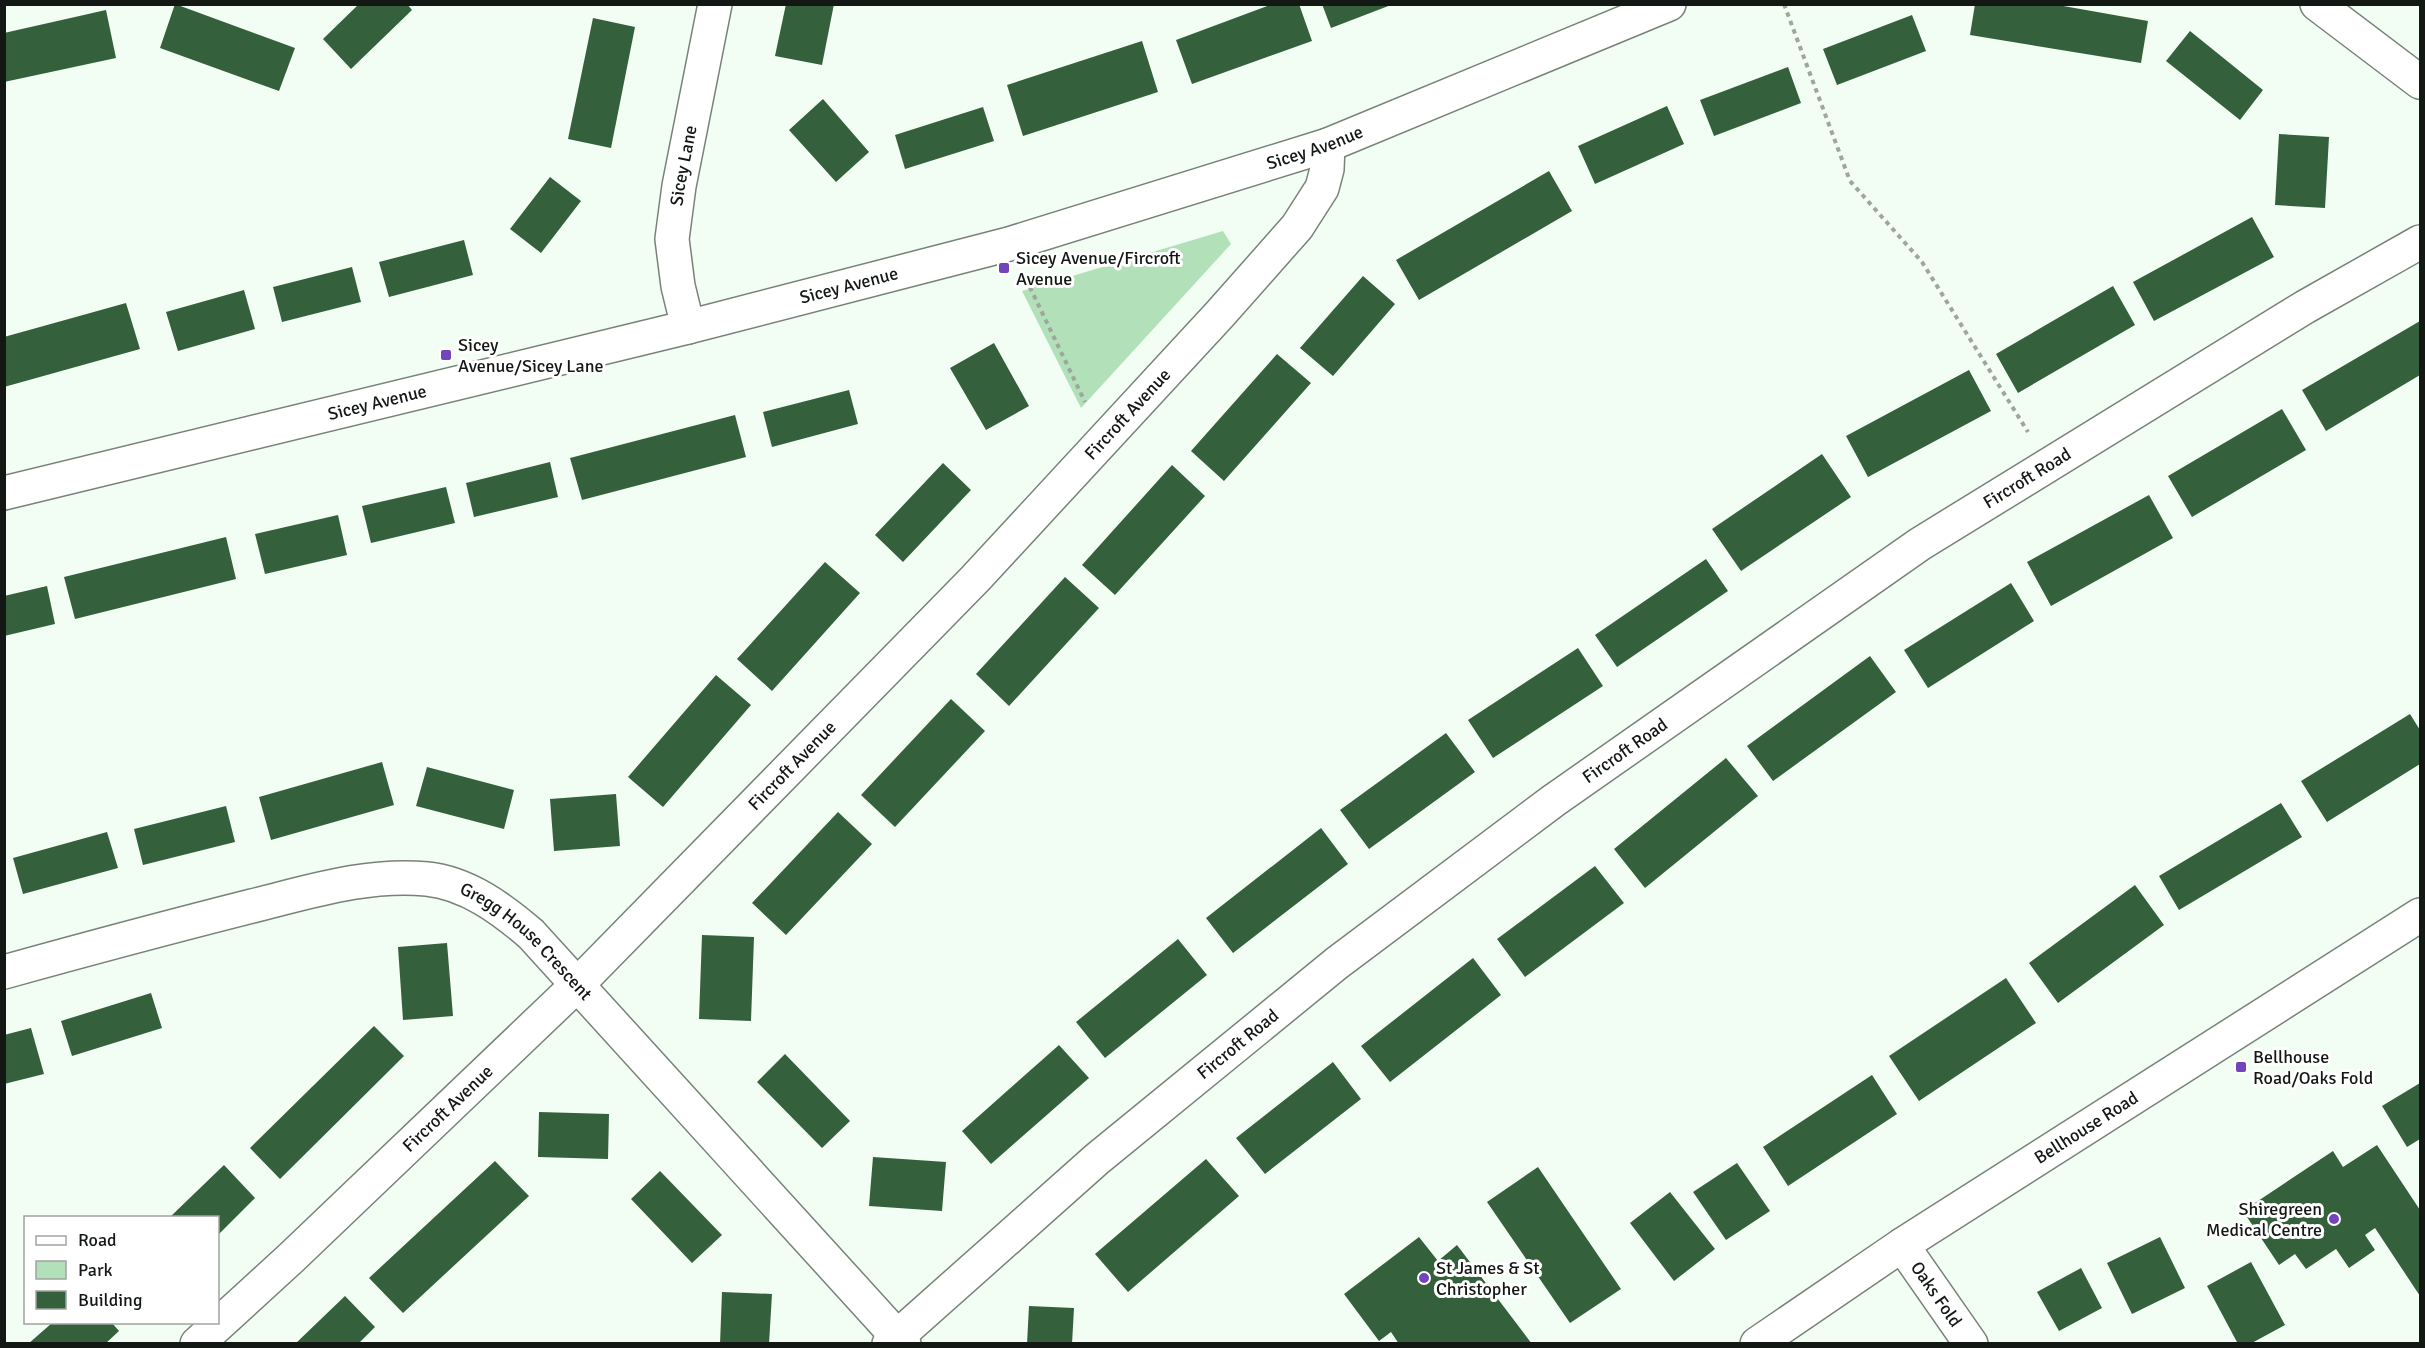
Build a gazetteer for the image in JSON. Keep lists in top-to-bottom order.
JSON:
{
  "streets": {
    "street": [
      "Sicey Avenue",
      "Sicey Lane",
      "Fircroft Avenue",
      "Fircroft Road",
      "Gregg House Crescent",
      "Bellhouse Road",
      "Oaks Fold"
    ]
  },
  "crossings": [
    ["Sicey Avenue", "Sicey Lane"],
    ["Sicey Avenue", "Fircroft Avenue"],
    ["Fircroft Avenue", "Gregg House Crescent"],
    ["Fircroft Road", "Gregg House Crescent"],
    ["Bellhouse Road", "Oaks Fold"]
  ],
  "places": {
    "transit": ["Sicey Avenue/Fircroft Avenue", "Sicey Avenue/Sicey Lane", "Bellhouse Road/Oaks Fold"],
    "other": ["Shiregreen Medical Centre", "St James & St Christopher"]
  },
  "legend": ["Road", "Park", "Building"]
}
